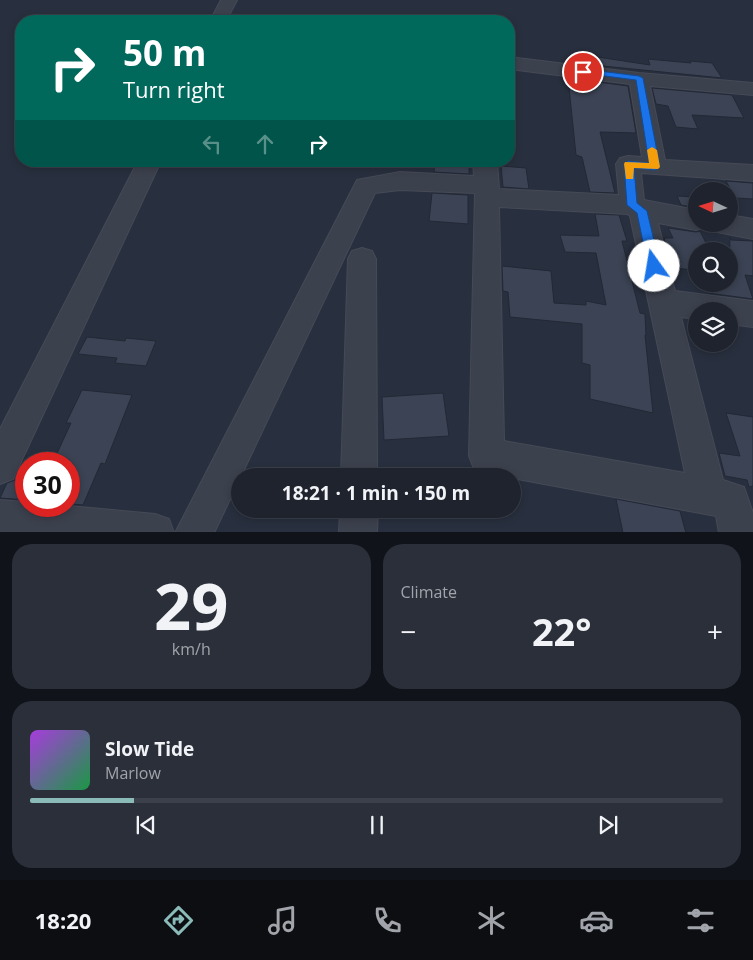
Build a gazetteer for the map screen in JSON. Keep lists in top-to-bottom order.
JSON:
{
  "north": "left",
  "page": {
    "turn": ["50 m", "Turn right"],
    "limit": "30",
    "trip": "18:21 · 1 min · 150 m",
    "tile": [
      ["29", "km/h"],
      "Climate"
    ],
    "heat": ["−", "22°", "+"],
    "song": ["Slow Tide", "Marlow"],
    "tabs": "18:20"
  }
}
